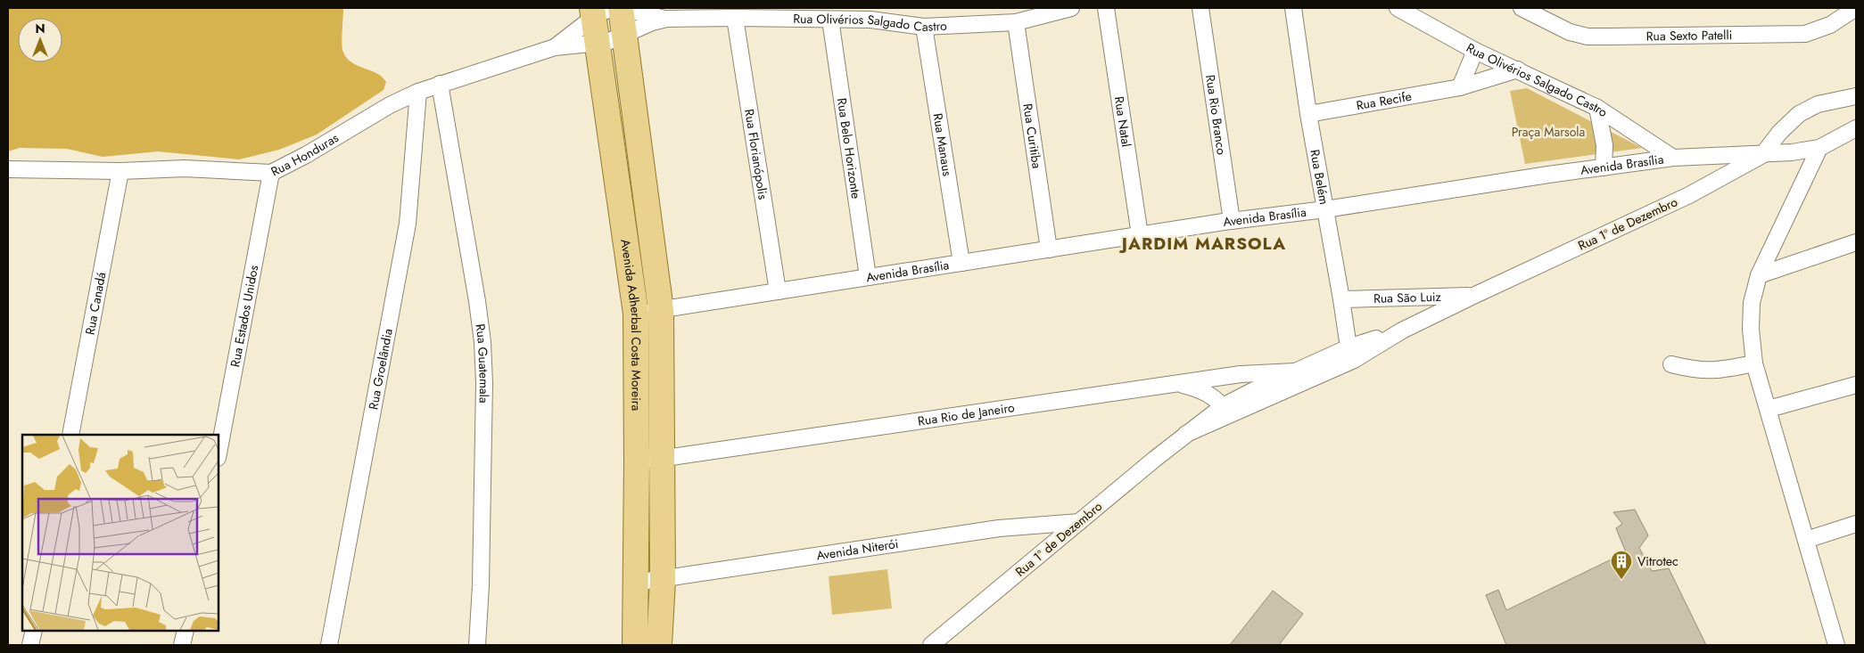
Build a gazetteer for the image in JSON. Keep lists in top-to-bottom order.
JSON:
{
  "streets": {
    "main road": ["Avenida Adherbal Costa Moreira"],
    "street": [
      "Rua Olivérios Salgado Castro",
      "Rua Sexto Patelli",
      "Rua Recife",
      "Rua Rio Branco",
      "Rua Natal",
      "Rua Curitiba",
      "Rua Manaus",
      "Rua Belo Horizonte",
      "Rua Honduras",
      "Rua Florianópolis",
      "Avenida Brasília",
      "Rua Belém",
      "Rua 1º de Dezembro",
      "Rua São Luiz",
      "Rua Canadá",
      "Rua Estados Unidos",
      "Rua Guatemala",
      "Rua Groelândia",
      "Rua Rio de Janeiro",
      "Avenida Niterói"
    ]
  },
  "crossings": [
    ["Rua Olivérios Salgado Castro", "Rua Recife"],
    ["Rua Olivérios Salgado Castro", "Rua Curitiba"],
    ["Rua Olivérios Salgado Castro", "Rua Manaus"],
    ["Rua Olivérios Salgado Castro", "Rua Belo Horizonte"],
    ["Rua Olivérios Salgado Castro", "Rua Florianópolis"],
    ["Rua Olivérios Salgado Castro", "Avenida Brasília"],
    ["Rua Recife", "Rua Belém"],
    ["Rua Rio Branco", "Avenida Brasília"],
    ["Rua Natal", "Avenida Brasília"],
    ["Rua Curitiba", "Avenida Brasília"],
    ["Rua Manaus", "Avenida Brasília"],
    ["Rua Belo Horizonte", "Avenida Brasília"],
    ["Rua Honduras", "Rua Canadá"],
    ["Rua Honduras", "Rua Estados Unidos"],
    ["Rua Honduras", "Rua Guatemala"],
    ["Rua Honduras", "Rua Groelândia"],
    ["Rua Florianópolis", "Avenida Brasília"],
    ["Avenida Brasília", "Rua Belém"],
    ["Avenida Brasília", "Rua 1º de Dezembro"],
    ["Avenida Brasília", "Avenida Adherbal Costa Moreira"],
    ["Rua Belém", "Rua 1º de Dezembro"],
    ["Rua Belém", "Rua São Luiz"],
    ["Rua 1º de Dezembro", "Rua São Luiz"],
    ["Rua 1º de Dezembro", "Rua Rio de Janeiro"],
    ["Rua 1º de Dezembro", "Avenida Niterói"],
    ["Avenida Adherbal Costa Moreira", "Rua Rio de Janeiro"],
    ["Avenida Adherbal Costa Moreira", "Avenida Niterói"]
  ],
  "districts": ["JARDIM MARSOLA"],
  "parks": ["Praça Marsola"],
  "places": {
    "building": ["Vitrotec"]
  },
  "north": "top"
}
